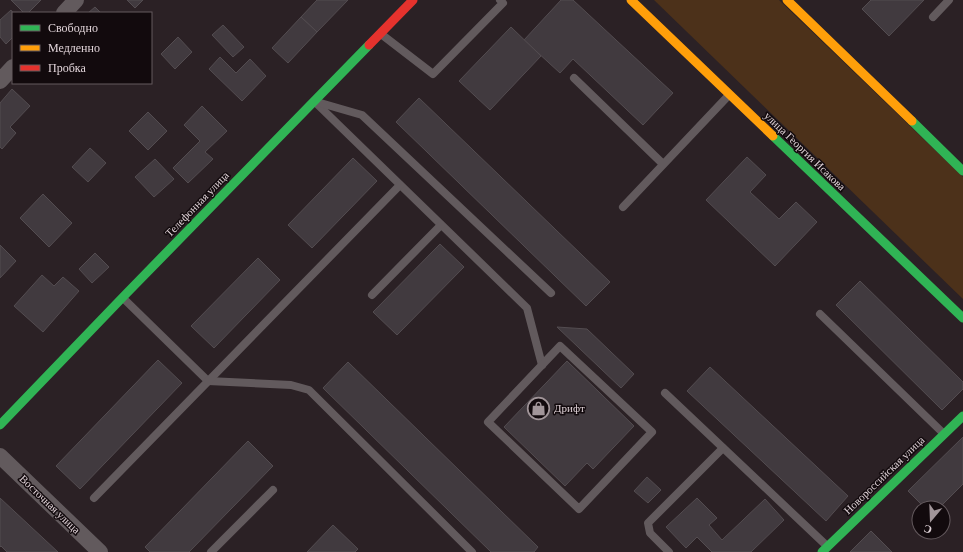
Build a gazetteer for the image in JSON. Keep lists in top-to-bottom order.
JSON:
{
  "streets": {
    "street": [
      "улица Георгия Исакова",
      "Телефонная улица",
      "Новороссийская улица",
      "Восточная улица"
    ]
  },
  "places": {
    "shop": ["Дрифт"]
  },
  "legend": ["Свободно", "Медленно", "Пробка"],
  "north": "bottom"
}
